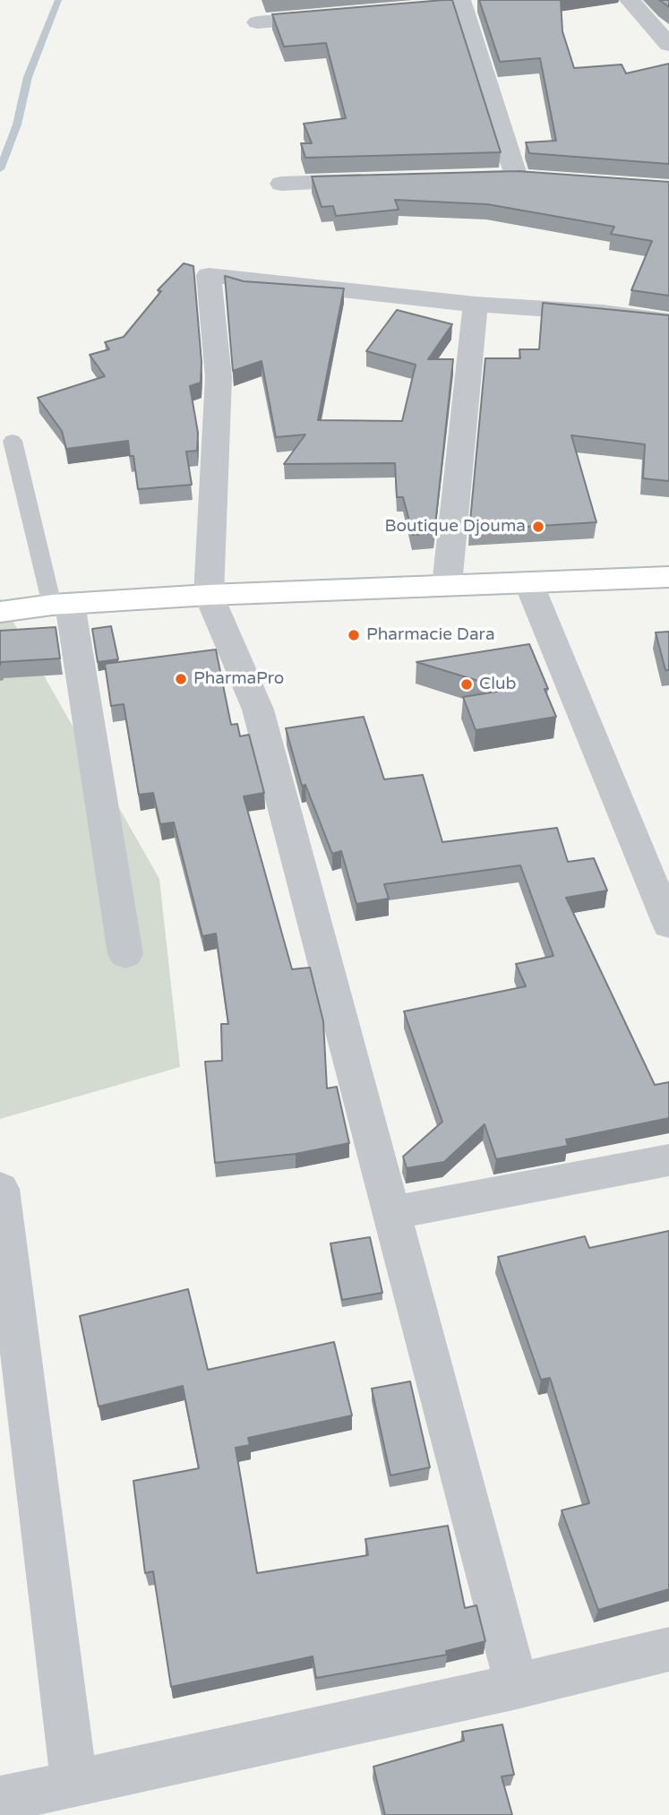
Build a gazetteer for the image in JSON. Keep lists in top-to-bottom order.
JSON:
{
  "places": [
    "Boutique Djouma",
    "Pharmacie Dara",
    "PharmaPro",
    "Club"
  ]
}
